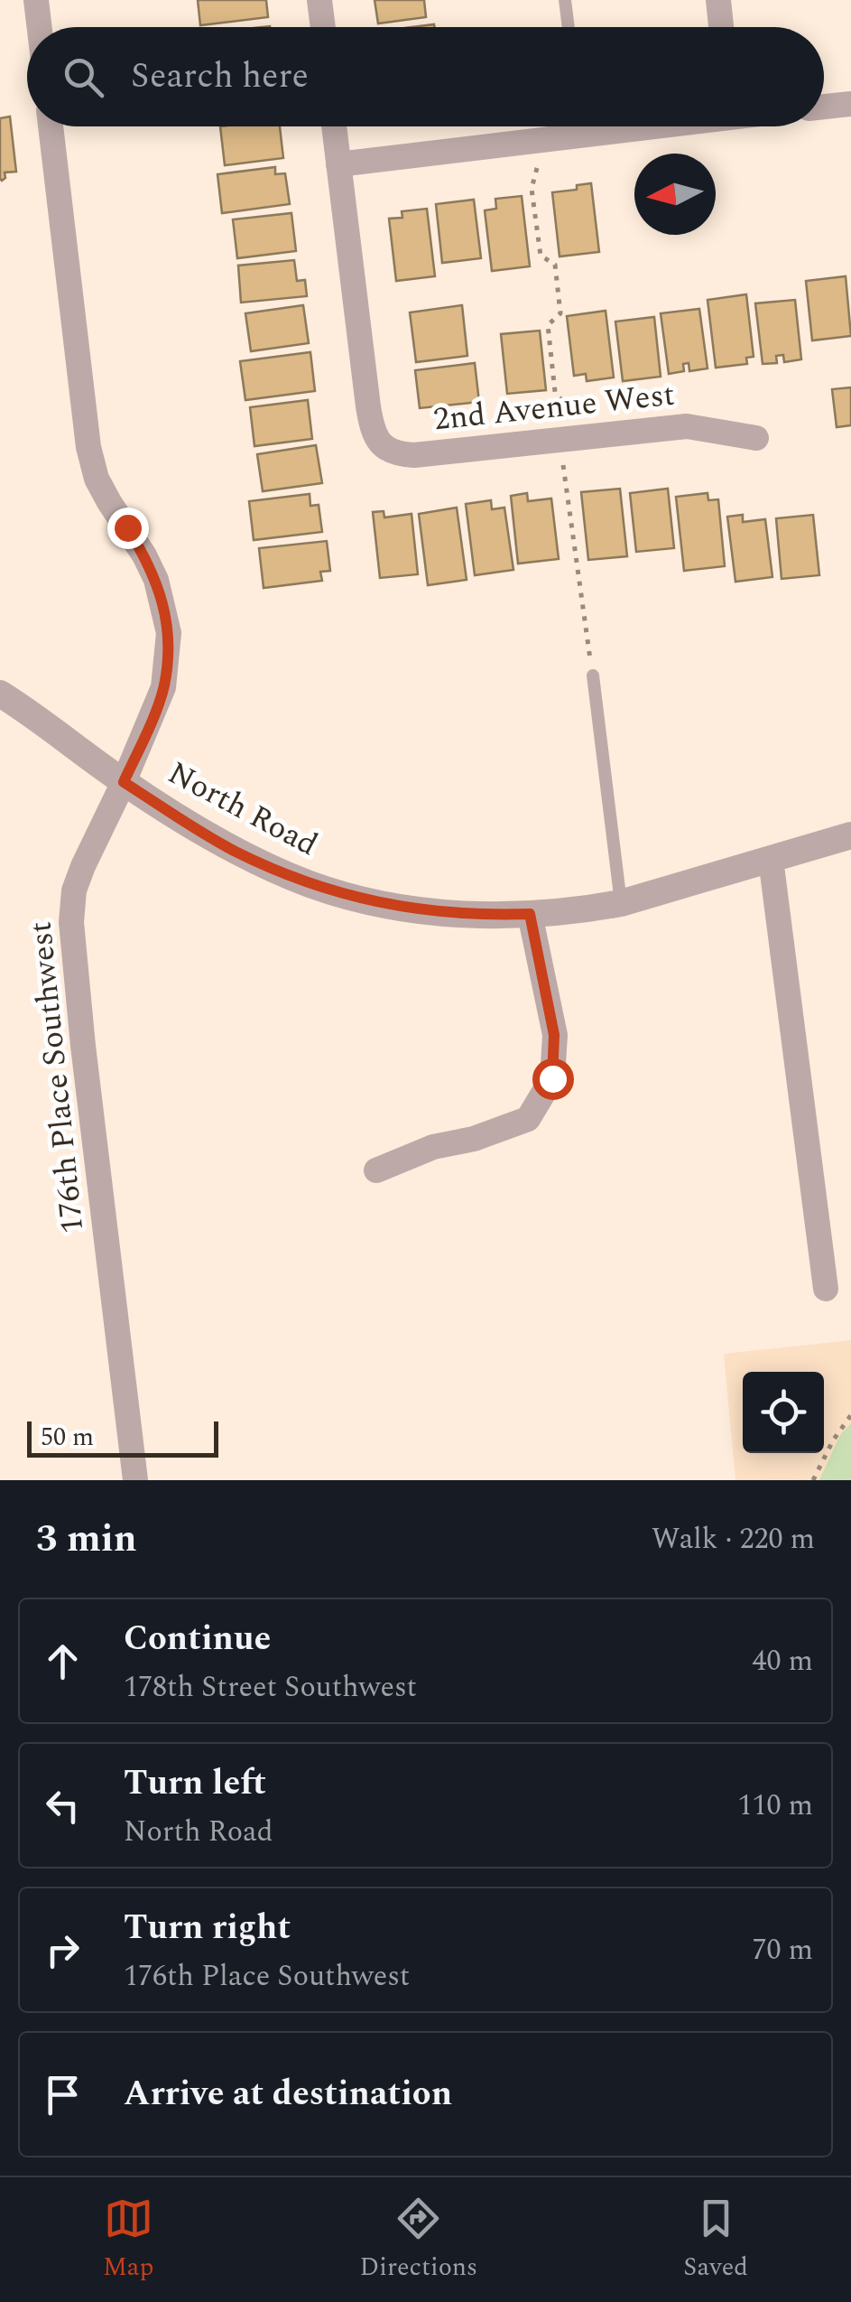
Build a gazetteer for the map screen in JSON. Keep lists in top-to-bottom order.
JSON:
{
  "streets": {
    "street": ["2nd Avenue West", "North Road", "176th Place Southwest"]
  },
  "crossings": [
    ["North Road", "176th Place Southwest"]
  ],
  "scale_bar": "50 m",
  "north": "left",
  "page": {
    "search": "Search here",
    "scale": "50 m",
    "heading": ["3 min", "Walk · 220 m"],
    "list": [
      ["Continue", "178th Street Southwest", "40 m"],
      ["Turn left", "North Road", "110 m"],
      ["Turn right", "176th Place Southwest", "70 m"],
      "Arrive at destination"
    ],
    "nav": ["Map", "Directions", "Saved"]
  }
}
